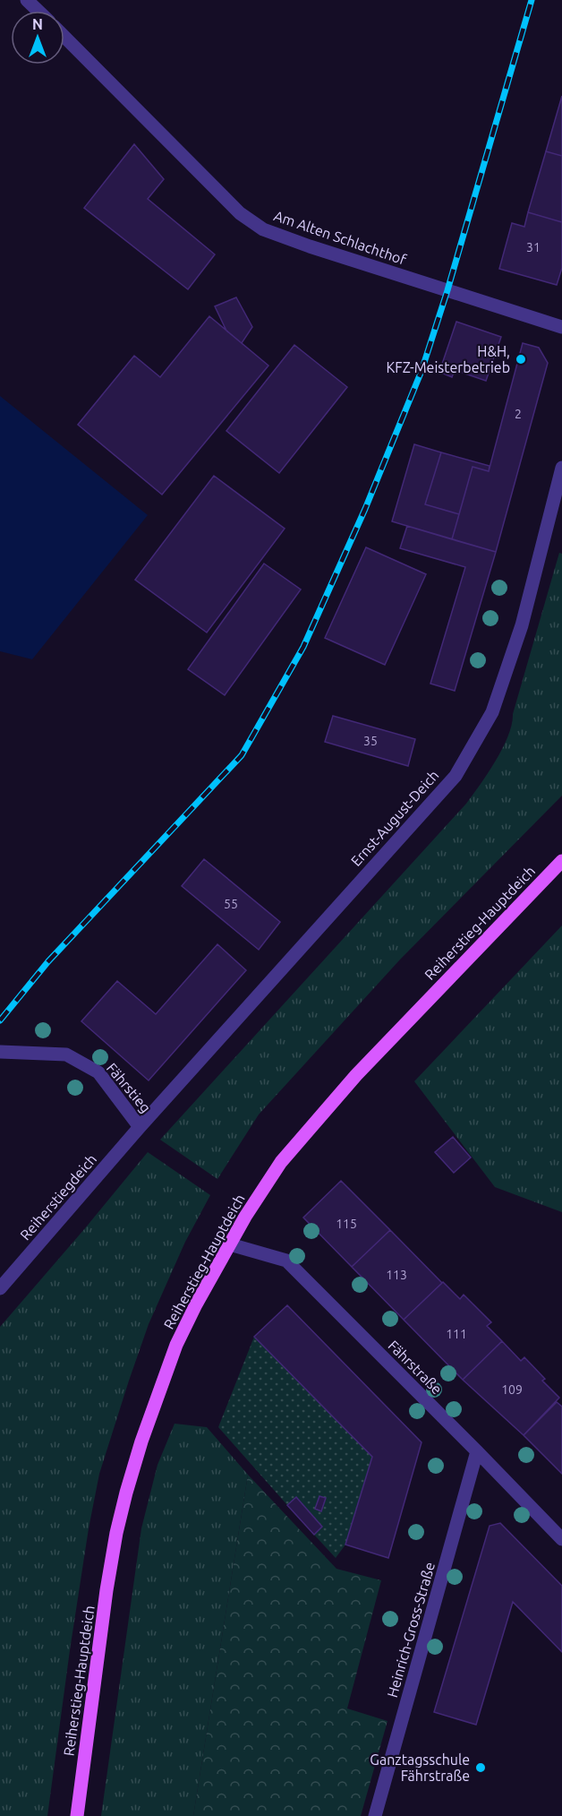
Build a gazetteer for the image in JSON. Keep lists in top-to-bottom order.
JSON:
{
  "streets": {
    "main road": ["Reiherstieg-Hauptdeich"],
    "street": [
      "Am Alten Schlachthof",
      "Ernst-August-Deich",
      "Fährstieg",
      "Reiherstiegdeich",
      "Fährstraße",
      "Heinrich-Gross-Straße"
    ]
  },
  "crossings": [
    ["Ernst-August-Deich", "Fährstieg"],
    ["Ernst-August-Deich", "Reiherstiegdeich"],
    ["Reiherstieg-Hauptdeich", "Fährstraße"],
    ["Fährstieg", "Reiherstiegdeich"],
    ["Fährstraße", "Heinrich-Gross-Straße"]
  ],
  "places": ["H&H, KFZ-Meisterbetrieb", "Ganztagsschule Fährstraße"],
  "house_numbers": [
    "31",
    "2",
    "35",
    "55",
    "115",
    "113",
    "111",
    "109"
  ],
  "north": "top"
}
